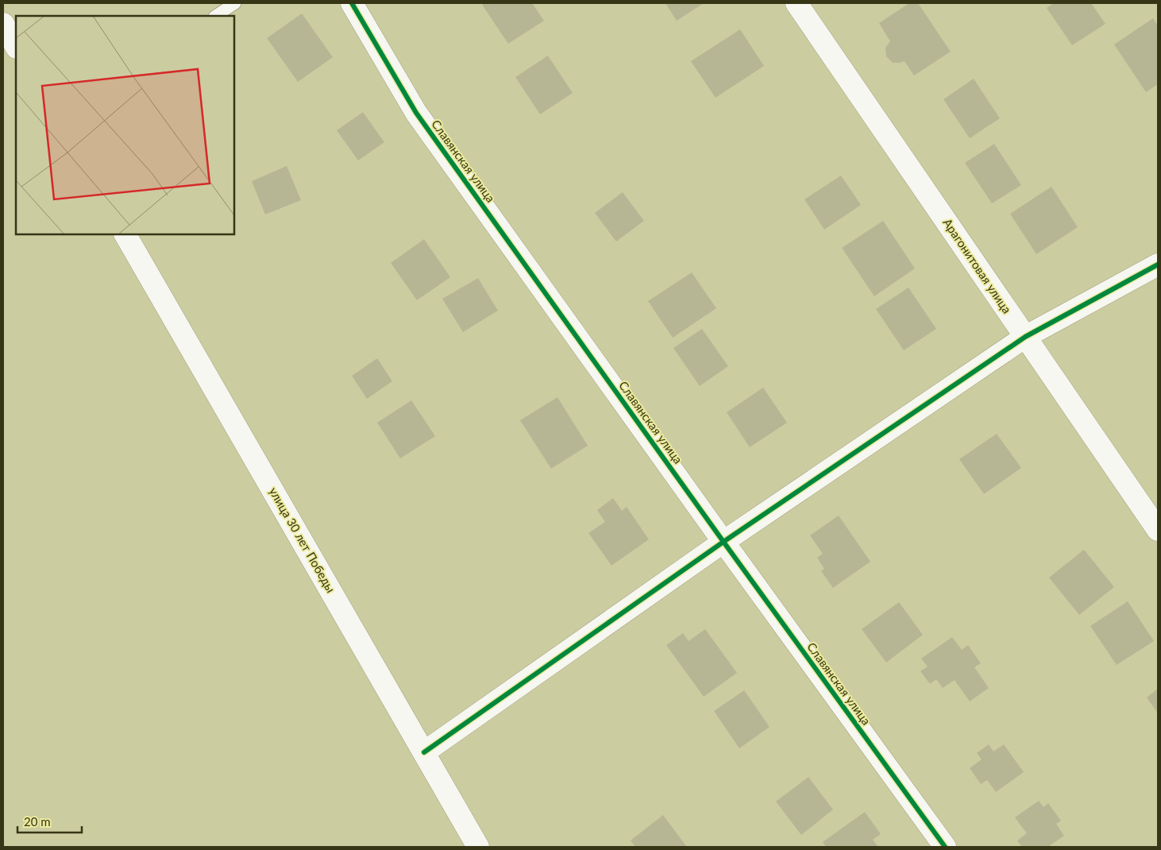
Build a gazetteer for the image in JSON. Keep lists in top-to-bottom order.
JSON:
{
  "streets": {
    "street": ["Славянская улица", "Арагонитовая улица", "улица 30 лет Победы"]
  },
  "scale_bar": "20 m"
}
